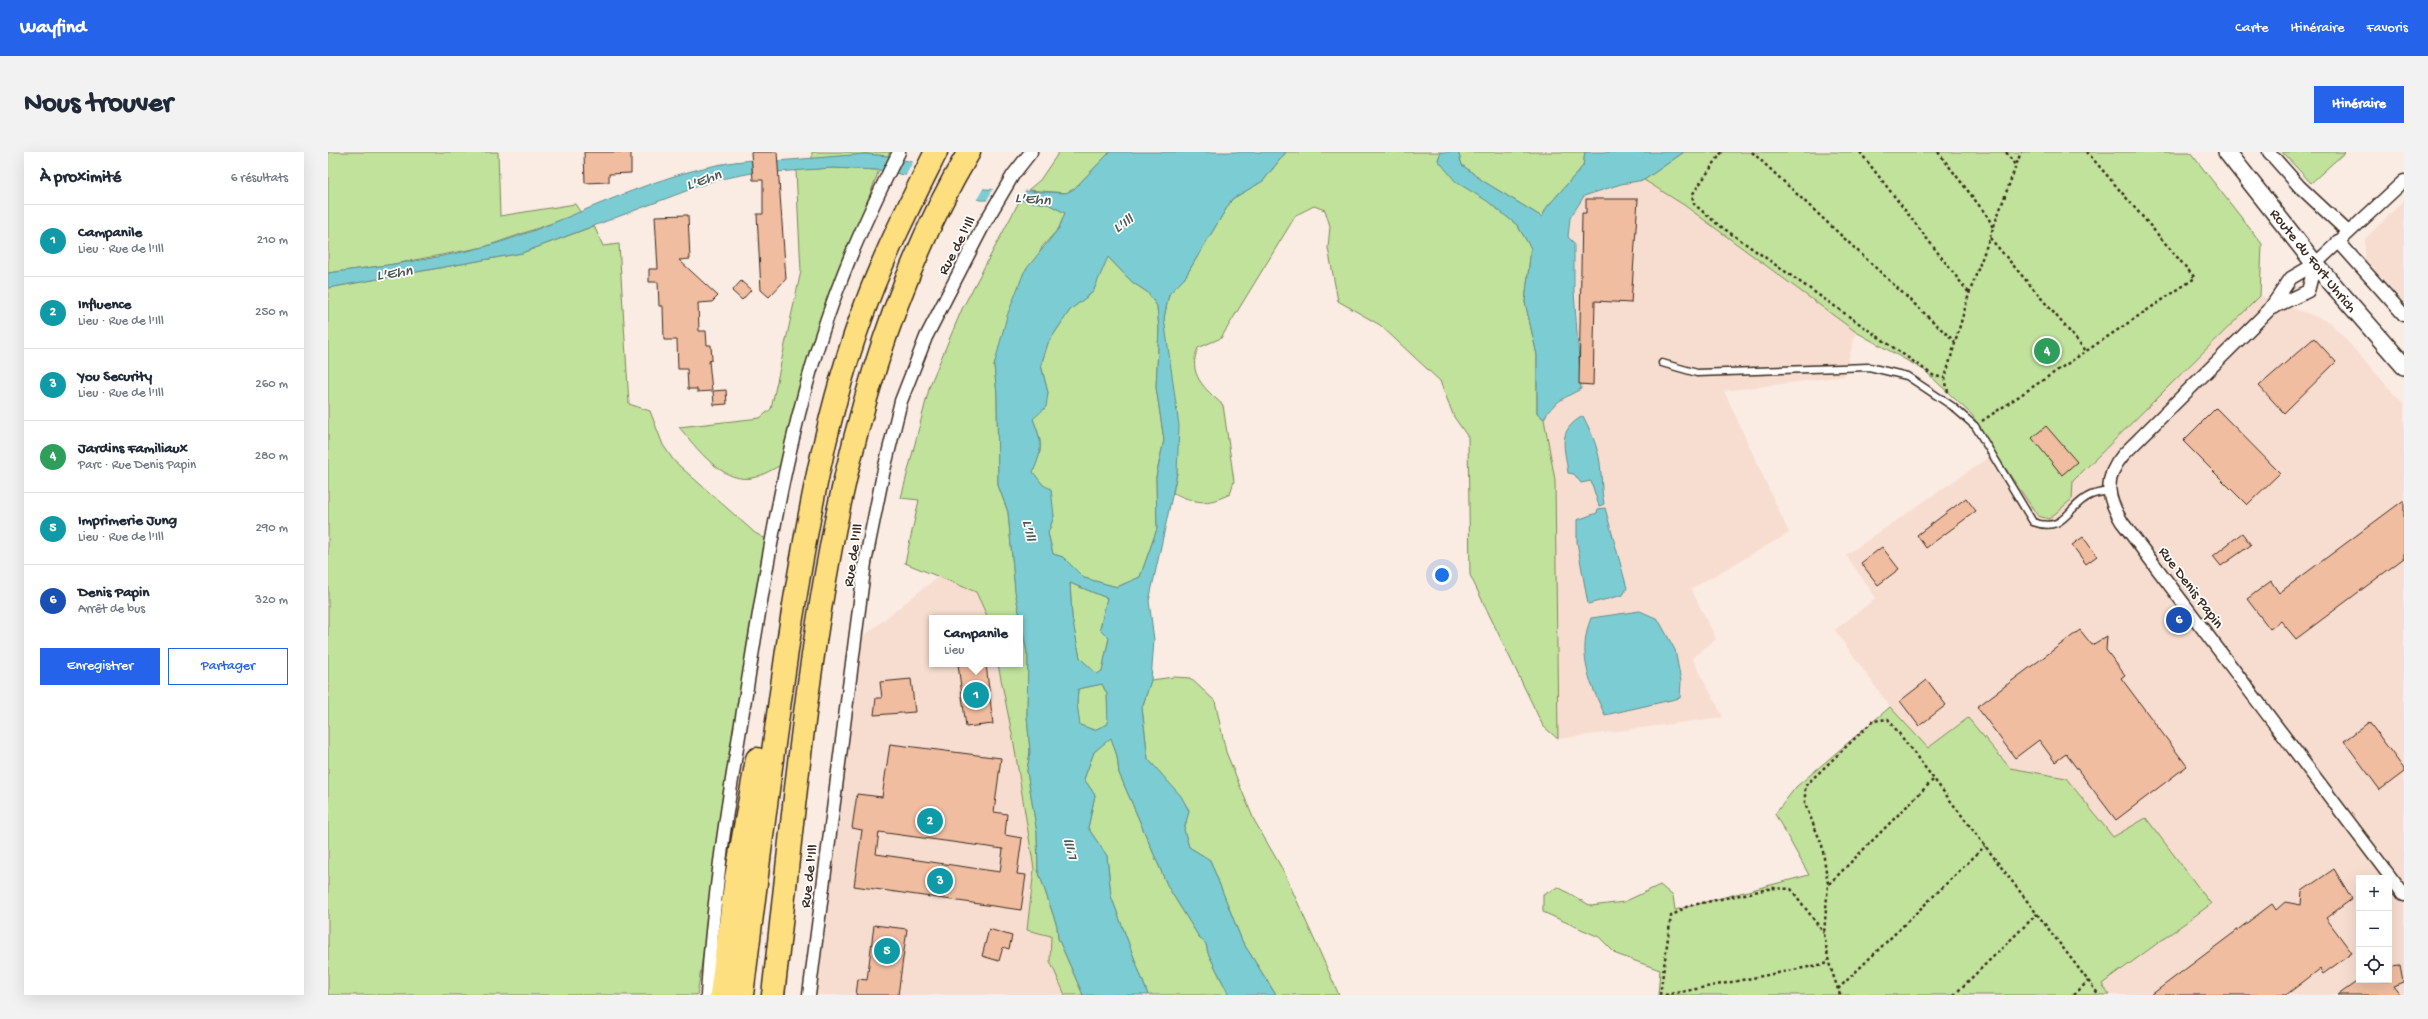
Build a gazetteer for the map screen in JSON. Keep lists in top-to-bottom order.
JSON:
{
  "streets": {
    "main road": ["Route du Fort Uhrich"],
    "street": ["Rue de l'Ill", "Rue Denis Papin"]
  },
  "crossings": [
    ["Route du Fort Uhrich", "Rue Denis Papin"]
  ],
  "water": ["L'Ehn", "L'Ill"],
  "page": {
    "header": "Wayfind",
    "nav": ["Carte", "Itinéraire", "Favoris"],
    "buttons": [
      "Itinéraire",
      ["Enregistrer", "Partager"]
    ],
    "title": "Nous trouver",
    "heading": ["À proximité", "6 résultats"],
    "list": [
      {
        "mark": "1",
        "name": "Campanile",
        "note": "Lieu · Rue de l'Ill",
        "value": "210 m"
      },
      {
        "mark": "2",
        "name": "Influence",
        "note": "Lieu · Rue de l'Ill",
        "value": "250 m"
      },
      {
        "mark": "3",
        "name": "You Security",
        "note": "Lieu · Rue de l'Ill",
        "value": "260 m"
      },
      {
        "mark": "4",
        "name": "Jardins Familiaux",
        "note": "Parc · Rue Denis Papin",
        "value": "280 m"
      },
      {
        "mark": "5",
        "name": "Imprimerie Jung",
        "note": "Lieu · Rue de l'Ill",
        "value": "290 m"
      },
      {
        "mark": "6",
        "name": "Denis Papin",
        "note": "Arrêt de bus",
        "value": "320 m"
      }
    ],
    "pins": [
      "4",
      "6",
      "1",
      "2",
      "3",
      "5"
    ],
    "popup": ["Campanile", "Lieu"],
    "map_buttons": ["+", "−"]
  }
}
